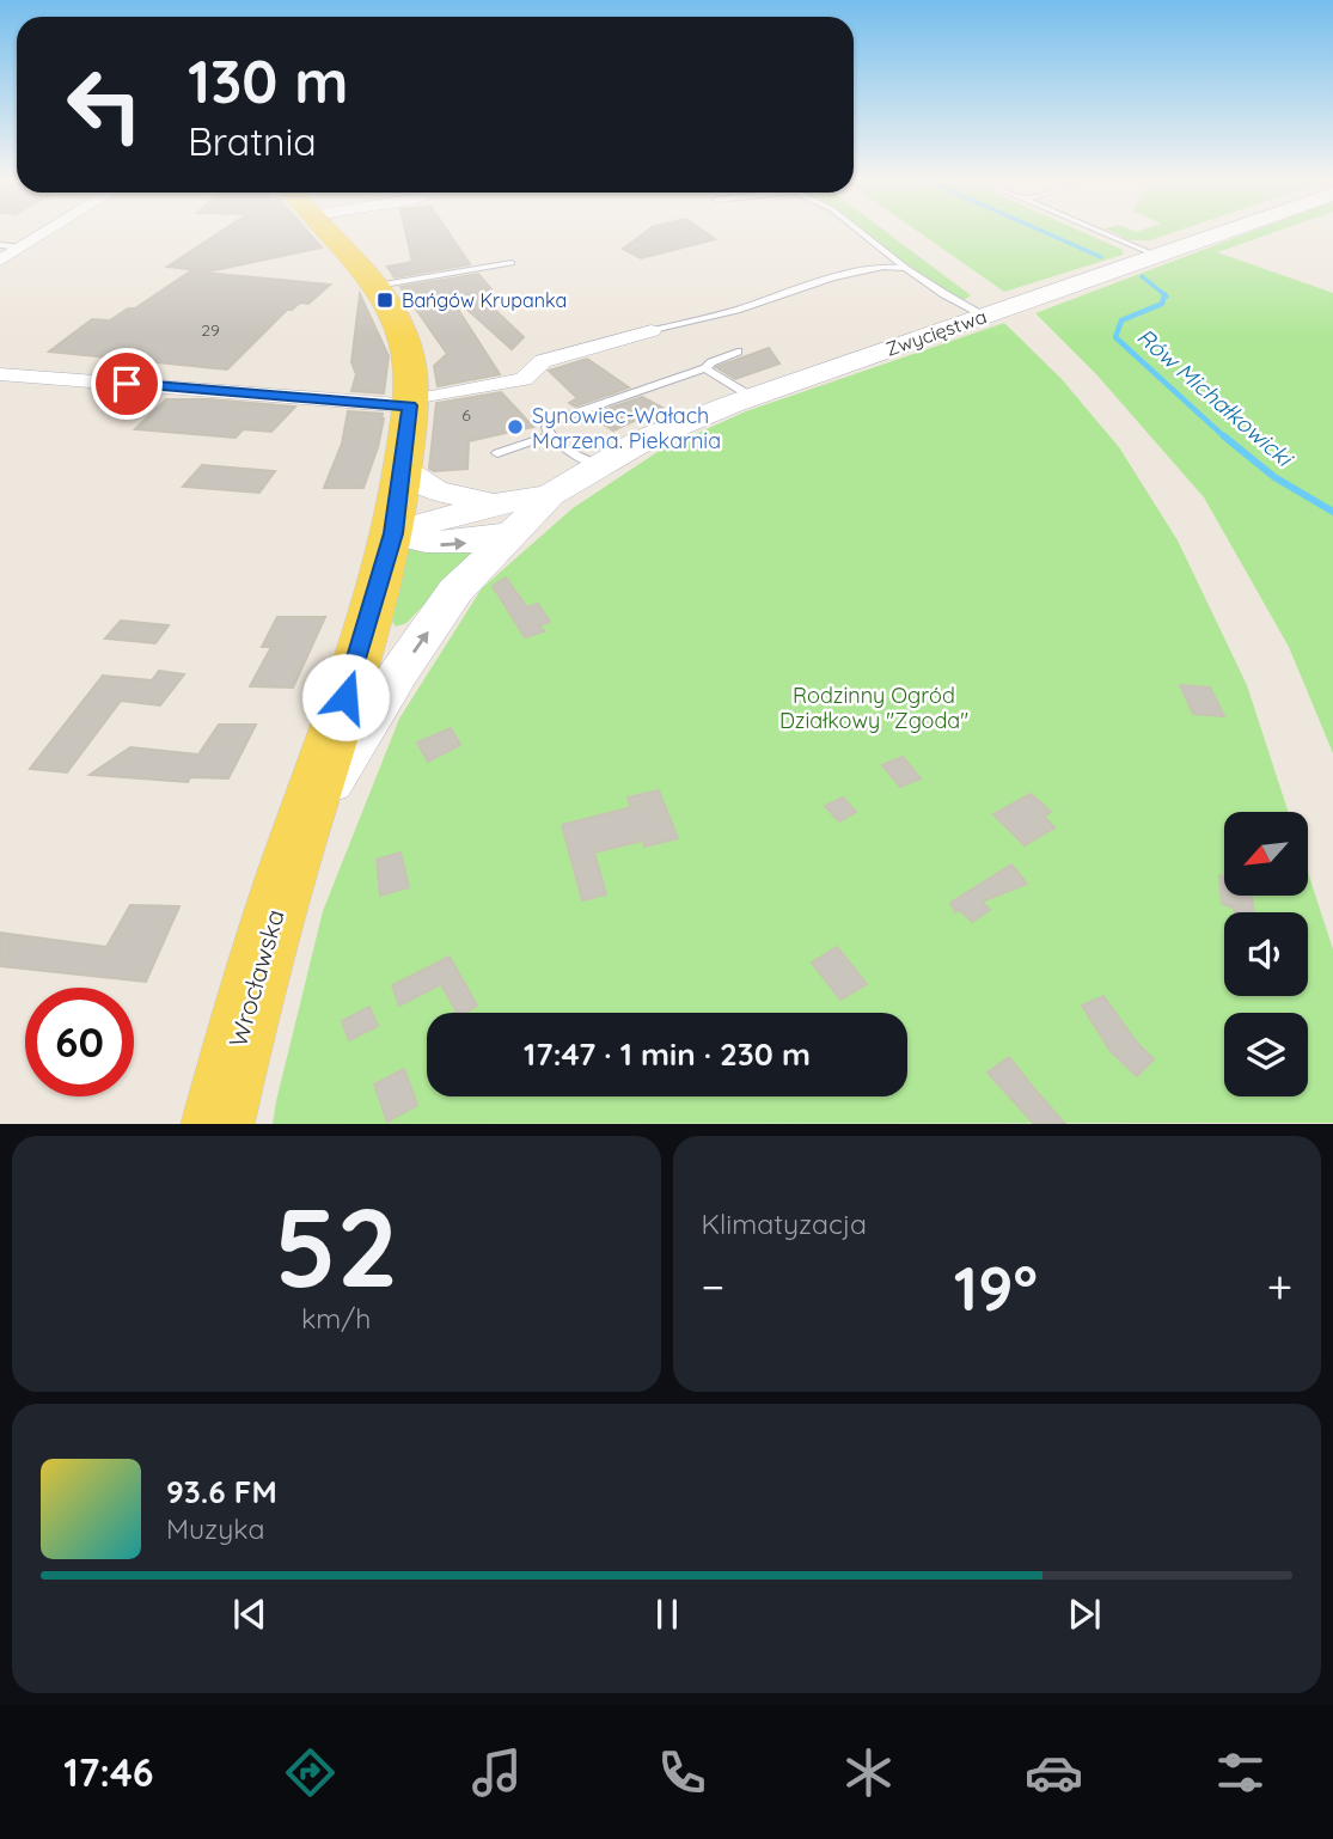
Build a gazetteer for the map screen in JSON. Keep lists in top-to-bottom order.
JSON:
{
  "streets": {
    "main road": ["Zwycięstwa", "Wrocławska"]
  },
  "crossings": [
    ["Zwycięstwa", "Wrocławska"]
  ],
  "water": ["Rów Michałkowicki"],
  "parks": ["Rodzinny Ogród Działkowy \"Zgoda\""],
  "places": {
    "transit": ["Bańgów Krupanka"],
    "other": ["Synowiec-Wałach Marzena. Piekarnia"]
  },
  "house_numbers": ["29", "6"],
  "north": "bottom left",
  "page": {
    "turn": ["130 m", "Bratnia"],
    "limit": "60",
    "trip": "17:47 · 1 min · 230 m",
    "tile": [
      ["52", "km/h"],
      "Klimatyzacja"
    ],
    "heat": ["−", "19°", "+"],
    "song": ["93.6 FM", "Muzyka"],
    "tabs": "17:46"
  }
}
